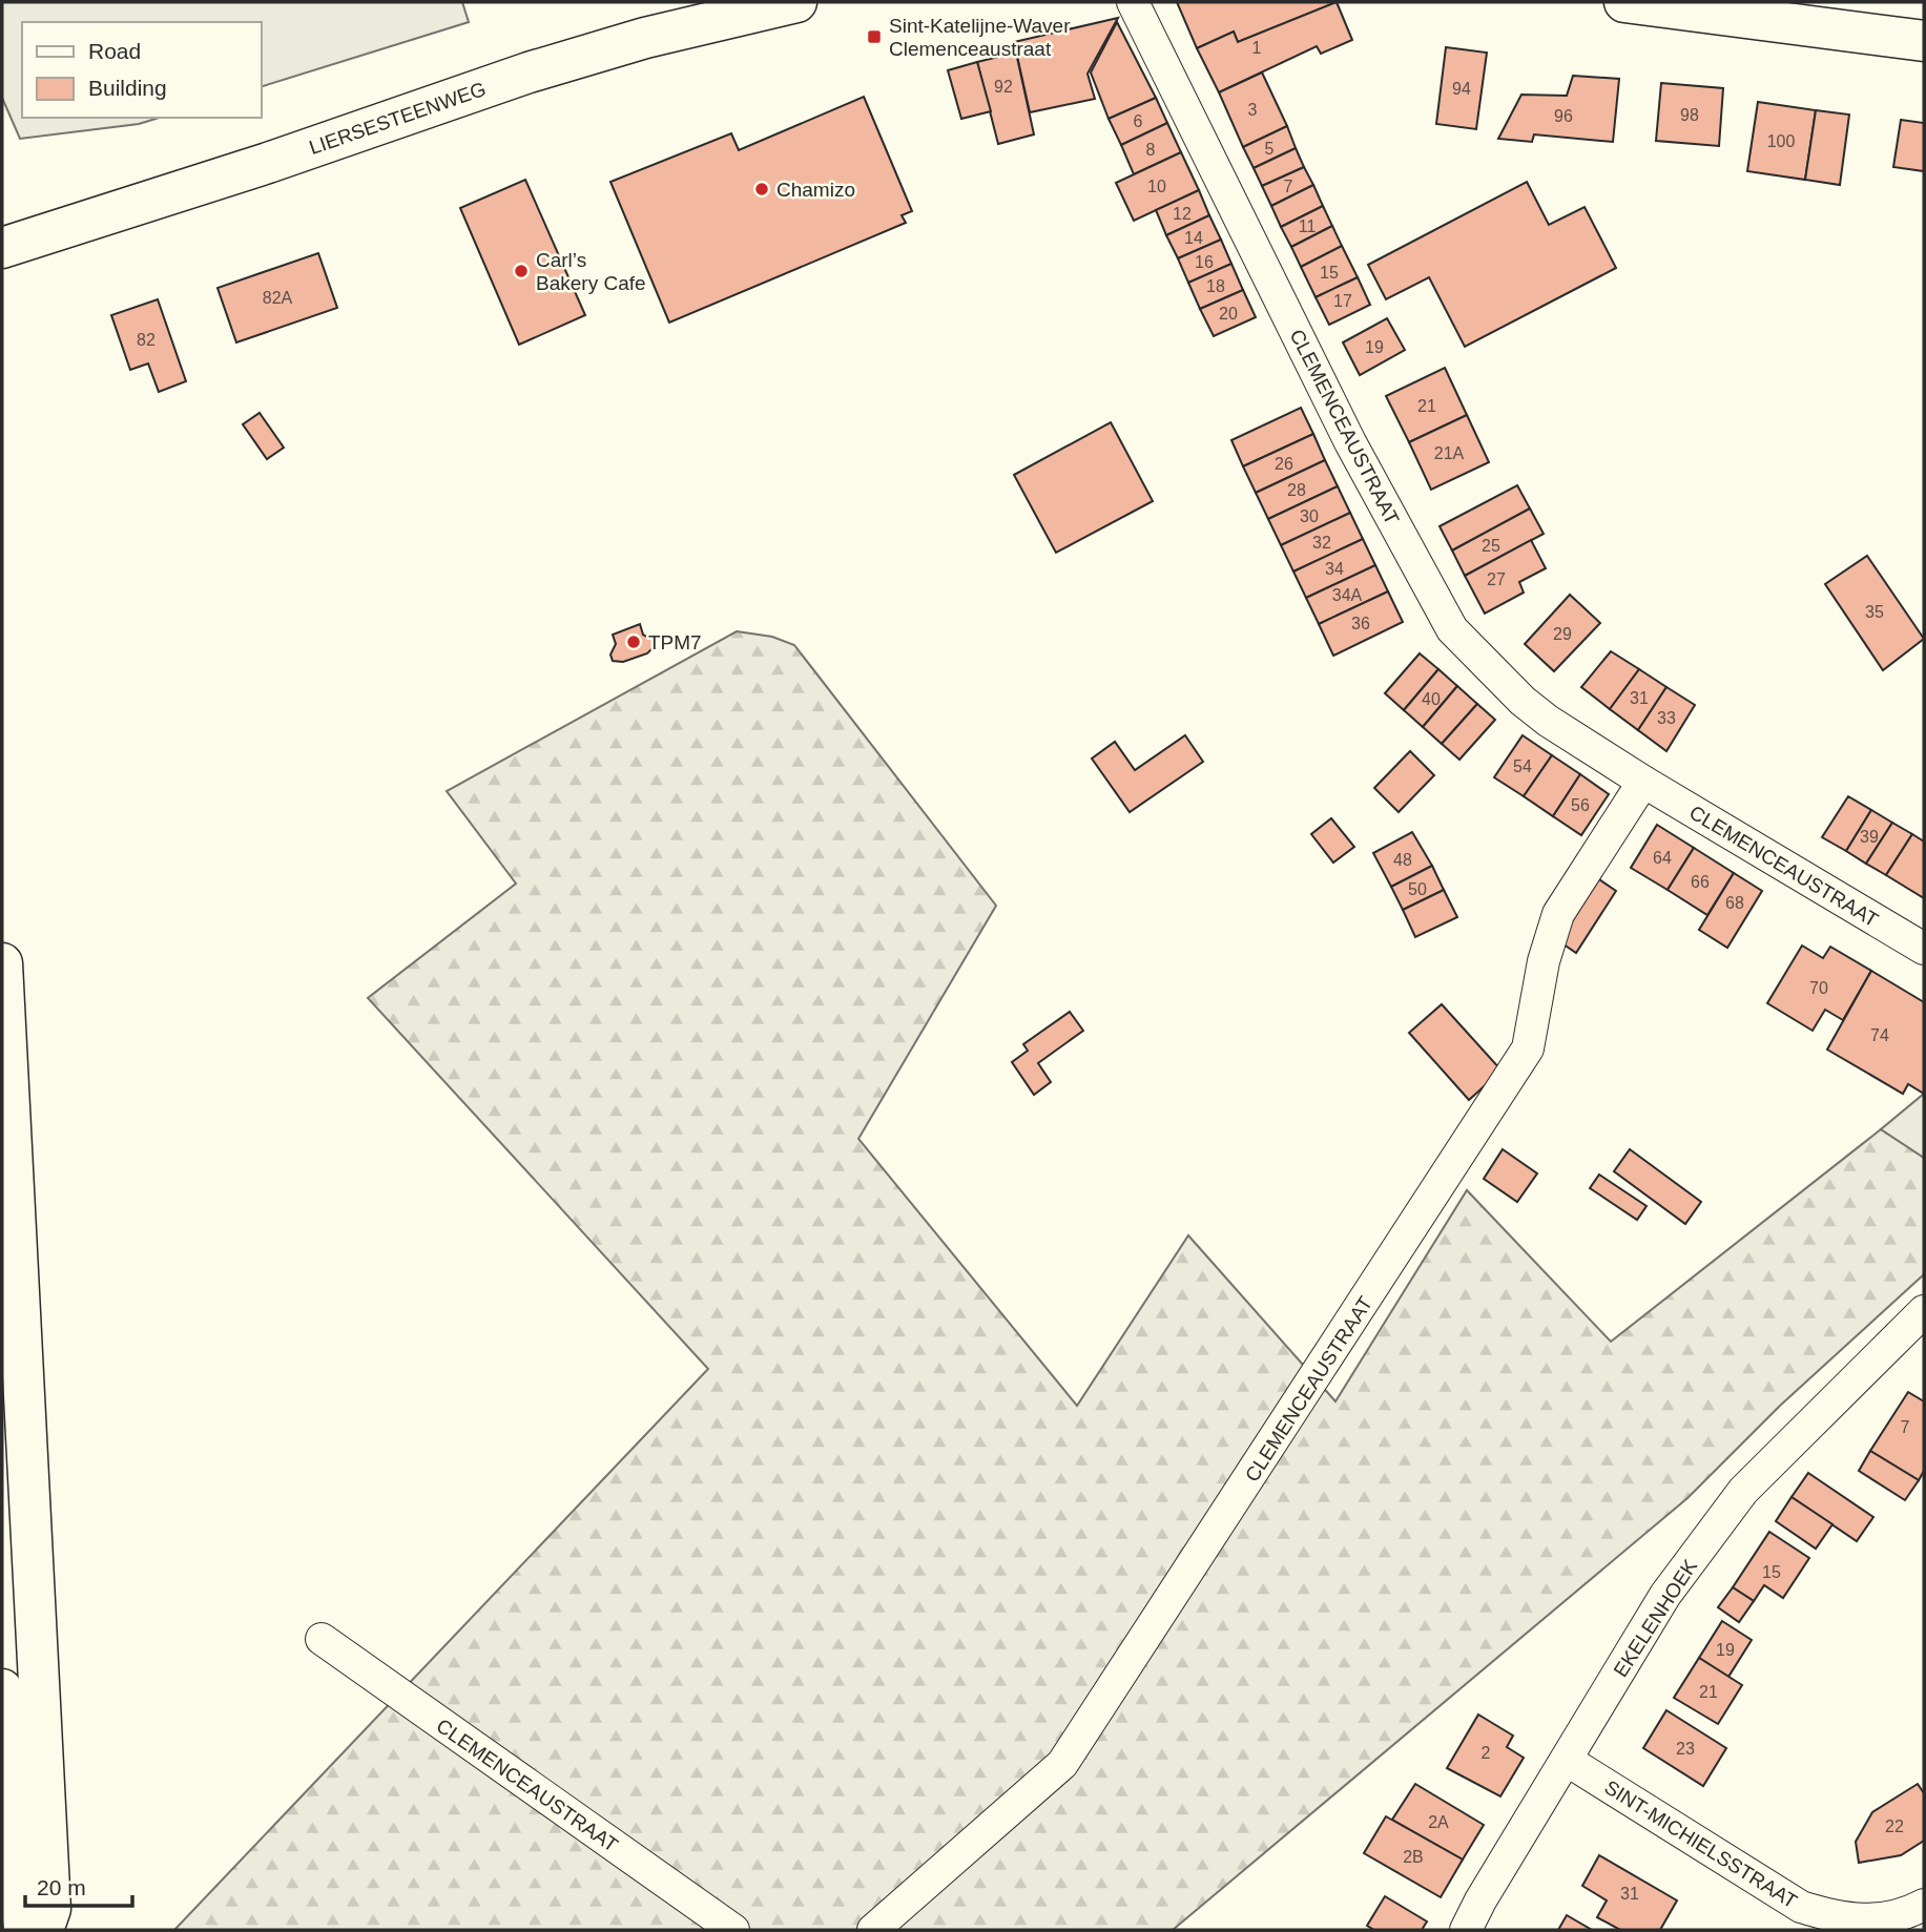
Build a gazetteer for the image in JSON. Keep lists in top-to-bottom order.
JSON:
{
  "streets": {
    "main road": ["LIERSESTEENWEG"],
    "street": ["CLEMENCEAUSTRAAT", "EKELENHOEK", "SINT-MICHIELSSTRAAT"]
  },
  "crossings": [
    ["EKELENHOEK", "SINT-MICHIELSSTRAAT"]
  ],
  "places": {
    "transit": ["Sint-Katelijne-Waver Clemenceaustraat"],
    "other": ["Chamizo", "Carl’s Bakery Cafe", "TPM7"]
  },
  "house_numbers": [
    "1",
    "92",
    "94",
    "3",
    "98",
    "96",
    "6",
    "100",
    "5",
    "8",
    "10",
    "7",
    "12",
    "11",
    "14",
    "16",
    "15",
    "18",
    "82A",
    "17",
    "20",
    "82",
    "19",
    "21",
    "21A",
    "26",
    "28",
    "30",
    "32",
    "25",
    "34",
    "27",
    "34A",
    "35",
    "36",
    "29",
    "31",
    "40",
    "33",
    "54",
    "56",
    "39",
    "64",
    "48",
    "66",
    "50",
    "68",
    "70",
    "74",
    "7",
    "15",
    "19",
    "21",
    "23",
    "2",
    "2A",
    "22",
    "2B",
    "31"
  ],
  "legend": ["Road", "Building"],
  "scale_bar": "20 m"
}
